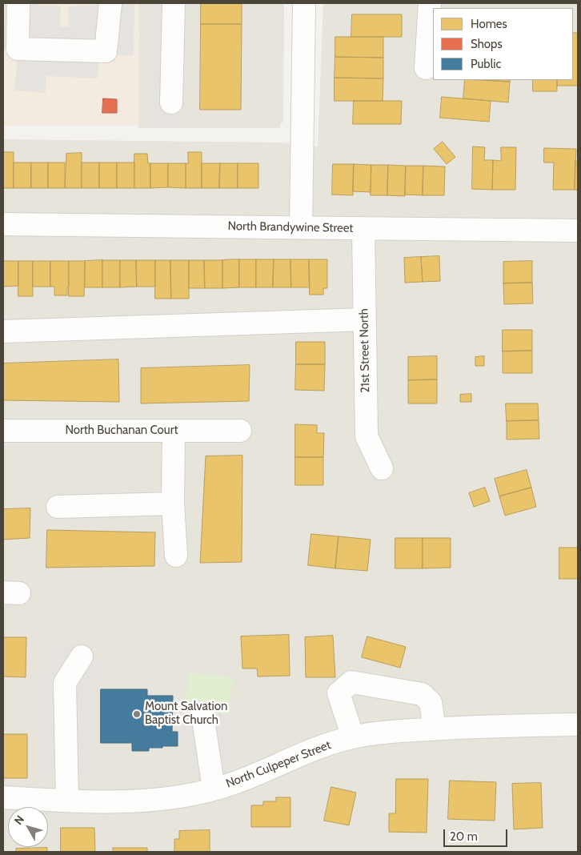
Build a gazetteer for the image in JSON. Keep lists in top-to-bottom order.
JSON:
{
  "streets": {
    "street": [
      "North Brandywine Street",
      "21st Street North",
      "North Buchanan Court",
      "North Culpeper Street"
    ]
  },
  "crossings": [
    ["North Brandywine Street", "21st Street North"]
  ],
  "places": ["Mount Salvation Baptist Church"],
  "legend": ["Homes", "Shops", "Public"],
  "scale_bar": "20 m",
  "north": "top left"
}
